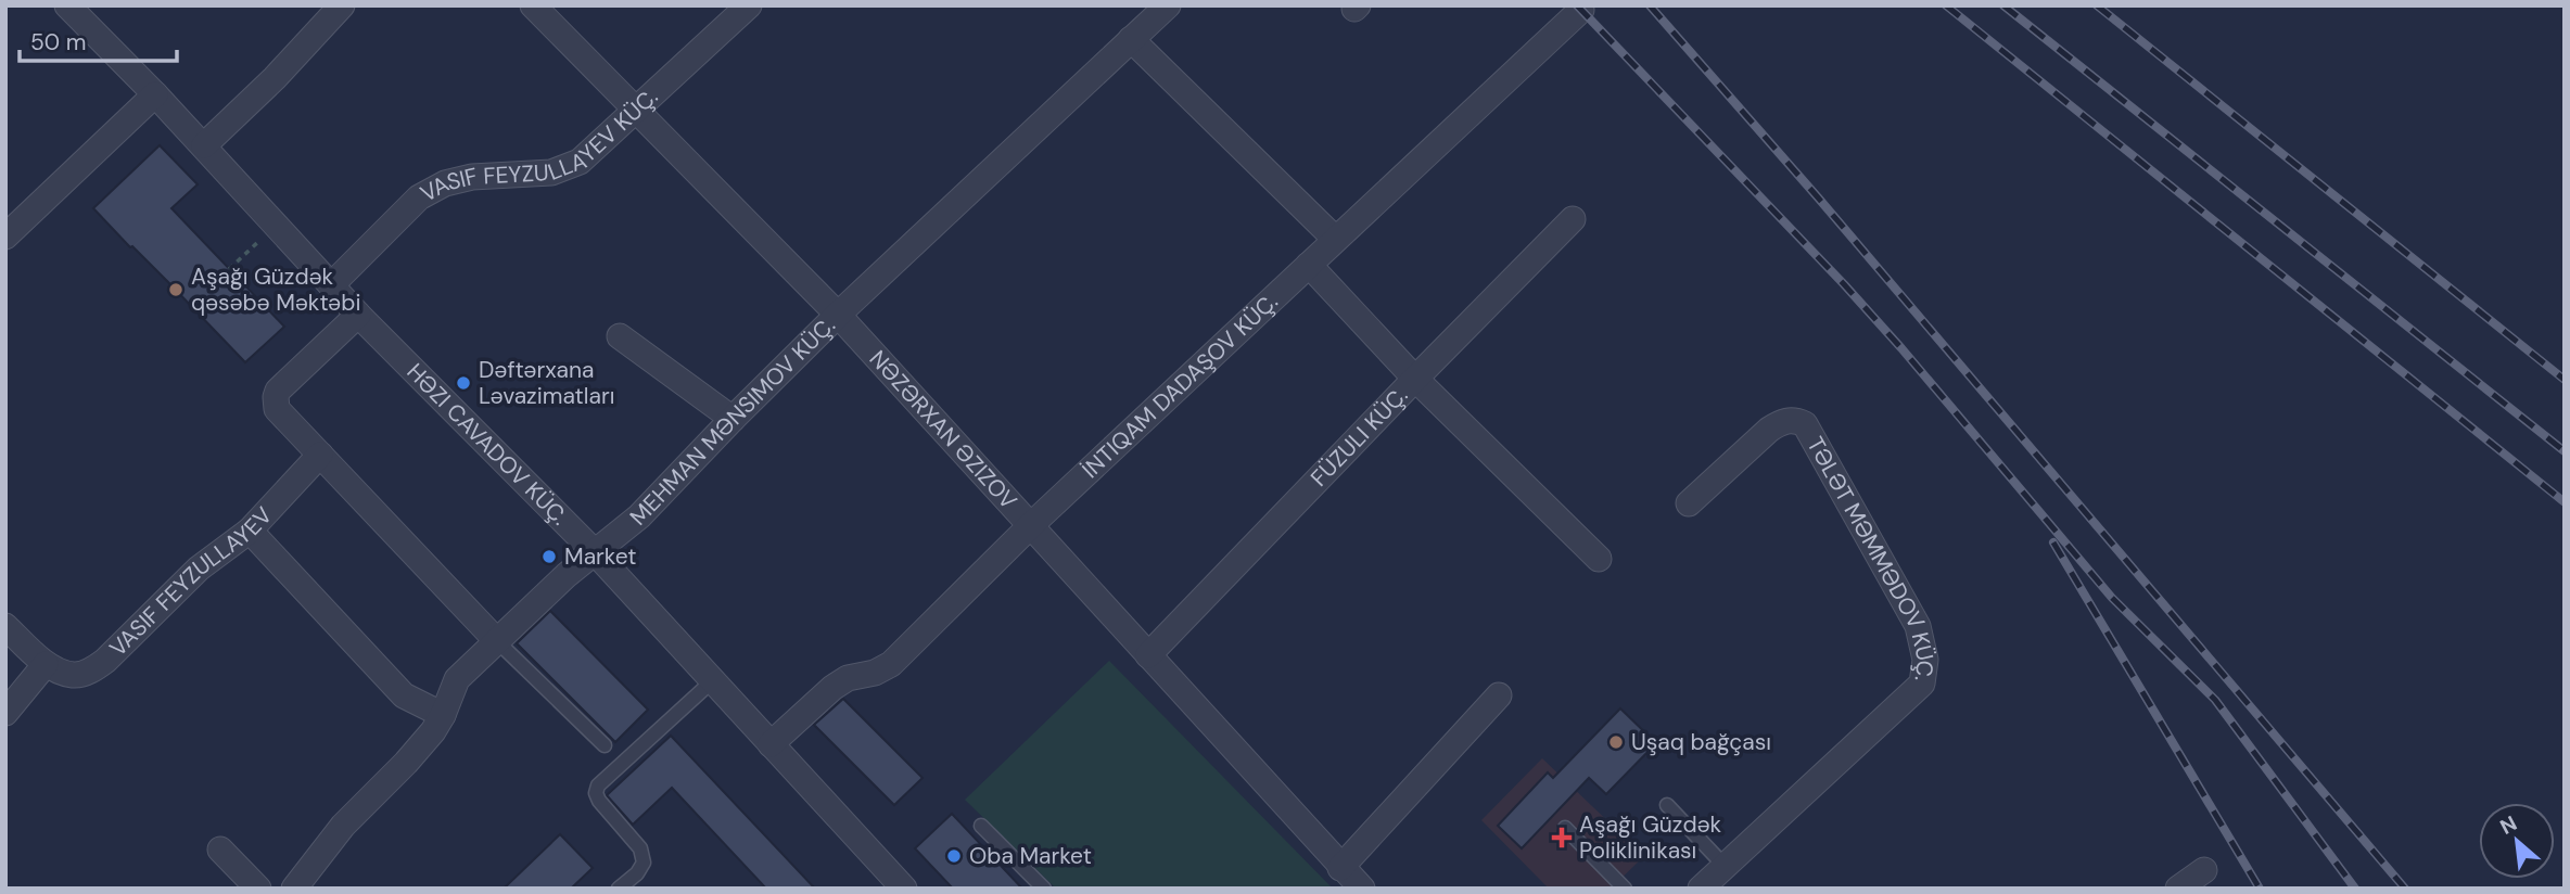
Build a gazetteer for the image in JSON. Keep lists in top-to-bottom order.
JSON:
{
  "streets": {
    "street": [
      "VASIF FEYZULLAYEV KÜÇ.",
      "İNTIQAM DADAŞOV KÜÇ.",
      "MEHMAN MƏNSIMOV KÜÇ.",
      "NƏZƏRXAN ƏZIZOV",
      "FÜZULI KÜÇ.",
      "HƏZI CAVADOV KÜÇ.",
      "TƏLƏT MƏMMƏDOV KÜÇ.",
      "VASIF FEYZULLAYEV"
    ]
  },
  "crossings": [
    ["VASIF FEYZULLAYEV KÜÇ.", "NƏZƏRXAN ƏZIZOV"],
    ["VASIF FEYZULLAYEV KÜÇ.", "HƏZI CAVADOV KÜÇ."],
    ["İNTIQAM DADAŞOV KÜÇ.", "NƏZƏRXAN ƏZIZOV"],
    ["İNTIQAM DADAŞOV KÜÇ.", "HƏZI CAVADOV KÜÇ."],
    ["MEHMAN MƏNSIMOV KÜÇ.", "NƏZƏRXAN ƏZIZOV"],
    ["MEHMAN MƏNSIMOV KÜÇ.", "HƏZI CAVADOV KÜÇ."],
    ["NƏZƏRXAN ƏZIZOV", "FÜZULI KÜÇ."]
  ],
  "places": {
    "other": [
      "Aşağı Güzdək qəsəbə Məktəbi",
      "Dəftərxana Ləvazimatları",
      "Market",
      "Uşaq bağçası",
      "Oba Market"
    ],
    "health": ["Aşağı Güzdək Poliklinikası"]
  },
  "scale_bar": "50 m",
  "north": "top left"
}
